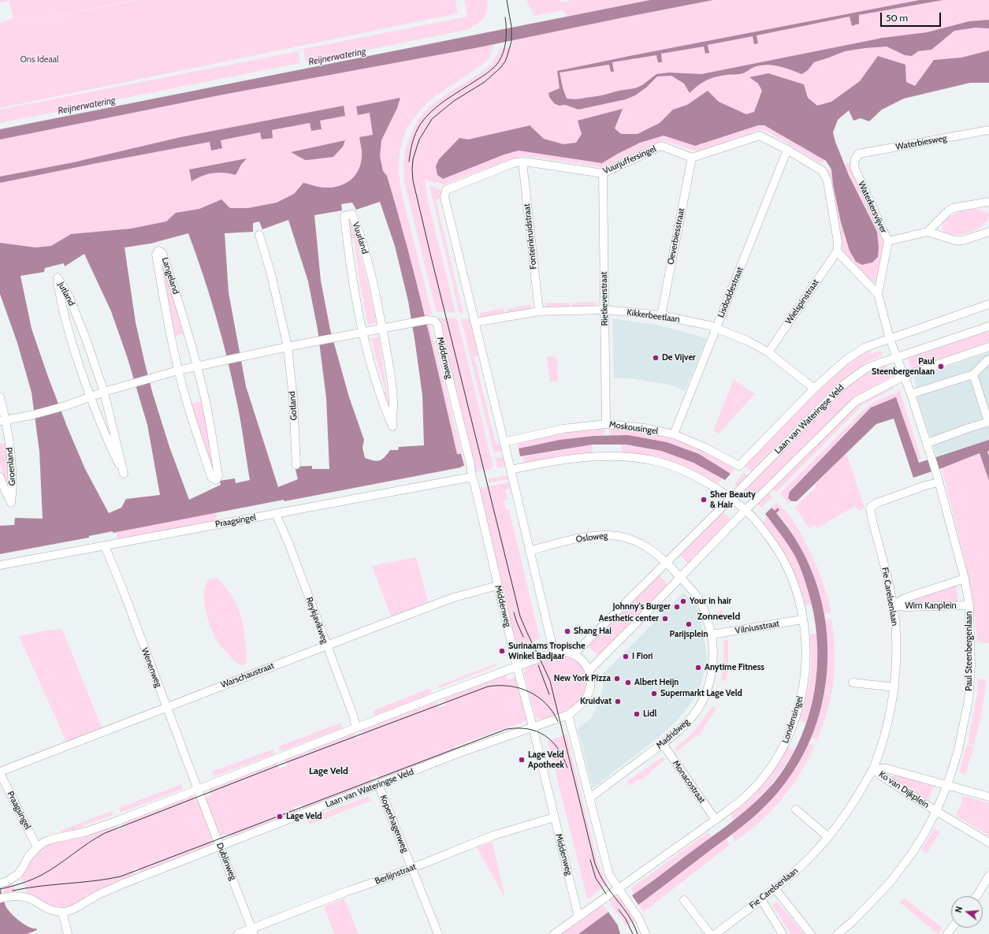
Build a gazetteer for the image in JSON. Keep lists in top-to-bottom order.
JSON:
{
  "streets": {
    "street": [
      "Waterbiesweg",
      "Vuurjuffersingel",
      "Waterkersvijver",
      "Fonteinkruidstraat",
      "Oeverbiesstraat",
      "Vuurland",
      "Langeland",
      "Lisdoddestraat",
      "Jutland",
      "Rietkeverstraat",
      "Wielspinstraat",
      "Kikkerbeetlaan",
      "Middenweg",
      "Gotland",
      "Laan van Wateringse Veld",
      "Moskousingel",
      "Groenland",
      "Praagsingel",
      "Osloweg",
      "Fie Carelsenlaan",
      "Wim Kanplein",
      "Reykjavikweg",
      "Vilniusstraat",
      "Paul Steenbergenlaan",
      "Wenenweg",
      "Warschaustraat",
      "Londensingel",
      "Madridweg",
      "Monacostraat",
      "Ko van Dijkplein",
      "Kopenhagenweg",
      "Dublinweg",
      "Berlijnstraat"
    ]
  },
  "crossings": [
    ["Waterbiesweg", "Waterkersvijver"],
    ["Vuurjuffersingel", "Fonteinkruidstraat"],
    ["Vuurjuffersingel", "Oeverbiesstraat"],
    ["Vuurjuffersingel", "Rietkeverstraat"],
    ["Vuurjuffersingel", "Kikkerbeetlaan"],
    ["Waterkersvijver", "Wielspinstraat"],
    ["Waterkersvijver", "Laan van Wateringse Veld"],
    ["Waterkersvijver", "Paul Steenbergenlaan"],
    ["Fonteinkruidstraat", "Kikkerbeetlaan"],
    ["Oeverbiesstraat", "Kikkerbeetlaan"],
    ["Vuurland", "Middenweg"],
    ["Lisdoddestraat", "Kikkerbeetlaan"],
    ["Lisdoddestraat", "Moskousingel"],
    ["Rietkeverstraat", "Kikkerbeetlaan"],
    ["Rietkeverstraat", "Moskousingel"],
    ["Wielspinstraat", "Kikkerbeetlaan"],
    ["Kikkerbeetlaan", "Laan van Wateringse Veld"],
    ["Middenweg", "Laan van Wateringse Veld"],
    ["Middenweg", "Praagsingel"],
    ["Middenweg", "Warschaustraat"],
    ["Middenweg", "Berlijnstraat"],
    ["Laan van Wateringse Veld", "Moskousingel"],
    ["Laan van Wateringse Veld", "Osloweg"],
    ["Laan van Wateringse Veld", "Paul Steenbergenlaan"],
    ["Laan van Wateringse Veld", "Kopenhagenweg"],
    ["Laan van Wateringse Veld", "Dublinweg"],
    ["Praagsingel", "Reykjavikweg"],
    ["Praagsingel", "Wenenweg"],
    ["Praagsingel", "Warschaustraat"],
    ["Fie Carelsenlaan", "Wim Kanplein"],
    ["Fie Carelsenlaan", "Paul Steenbergenlaan"],
    ["Fie Carelsenlaan", "Ko van Dijkplein"],
    ["Wim Kanplein", "Paul Steenbergenlaan"],
    ["Reykjavikweg", "Warschaustraat"],
    ["Vilniusstraat", "Londensingel"],
    ["Vilniusstraat", "Madridweg"],
    ["Paul Steenbergenlaan", "Ko van Dijkplein"],
    ["Wenenweg", "Warschaustraat"],
    ["Wenenweg", "Dublinweg"],
    ["Londensingel", "Monacostraat"],
    ["Madridweg", "Monacostraat"],
    ["Kopenhagenweg", "Berlijnstraat"],
    ["Dublinweg", "Berlijnstraat"]
  ],
  "districts": ["Zonneveld", "Lage Veld"],
  "water": ["Reijnerwatering"],
  "parks": ["Ons Ideaal"],
  "places": [
    "De Vijver",
    "Paul Steenbergenlaan",
    "Sher Beauty & Hair",
    "Your in hair",
    "Johnny's Burger",
    "Aesthetic center",
    "Parijsplein",
    "Shang Hai",
    "Surinaams Tropische Winkel Badjaar",
    "I Fiori",
    "Anytime Fitness",
    "New York Pizza",
    "Albert Heijn",
    "Supermarkt Lage Veld",
    "Kruidvat",
    "Lidl",
    "Lage Veld Apotheek",
    "Lage Veld"
  ],
  "scale_bar": "50 m",
  "north": "left"
}
